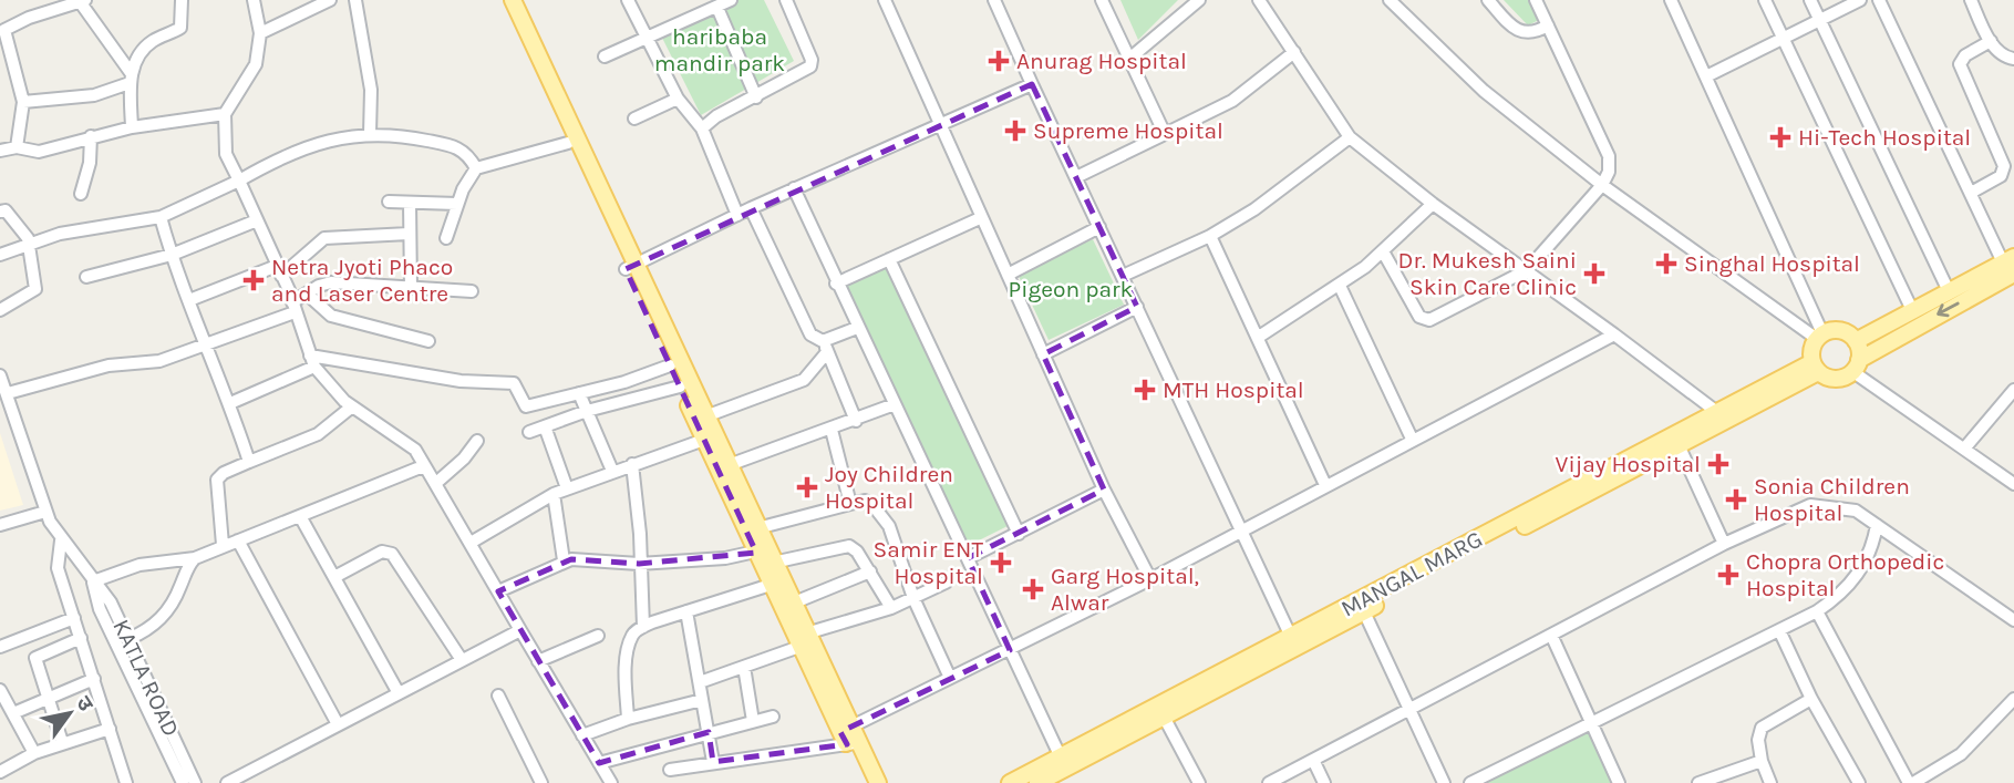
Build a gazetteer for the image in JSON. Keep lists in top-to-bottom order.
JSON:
{
  "streets": {
    "main road": ["MANGAL MARG"],
    "street": ["KATLA ROAD"]
  },
  "parks": ["haribaba mandir park", "Pigeon park"],
  "places": {
    "health": [
      "Anurag Hospital",
      "Supreme Hospital",
      "Hi-Tech Hospital",
      "Singhal Hospital",
      "Dr. Mukesh Saini Skin Care Clinic",
      "Netra Jyoti Phaco and Laser Centre",
      "MTH Hospital",
      "Vijay Hospital",
      "Joy Children Hospital",
      "Sonia Children Hospital",
      "Samir ENT Hospital",
      "Chopra Orthopedic Hospital",
      "Garg Hospital, Alwar"
    ]
  },
  "north": "top right"
}
